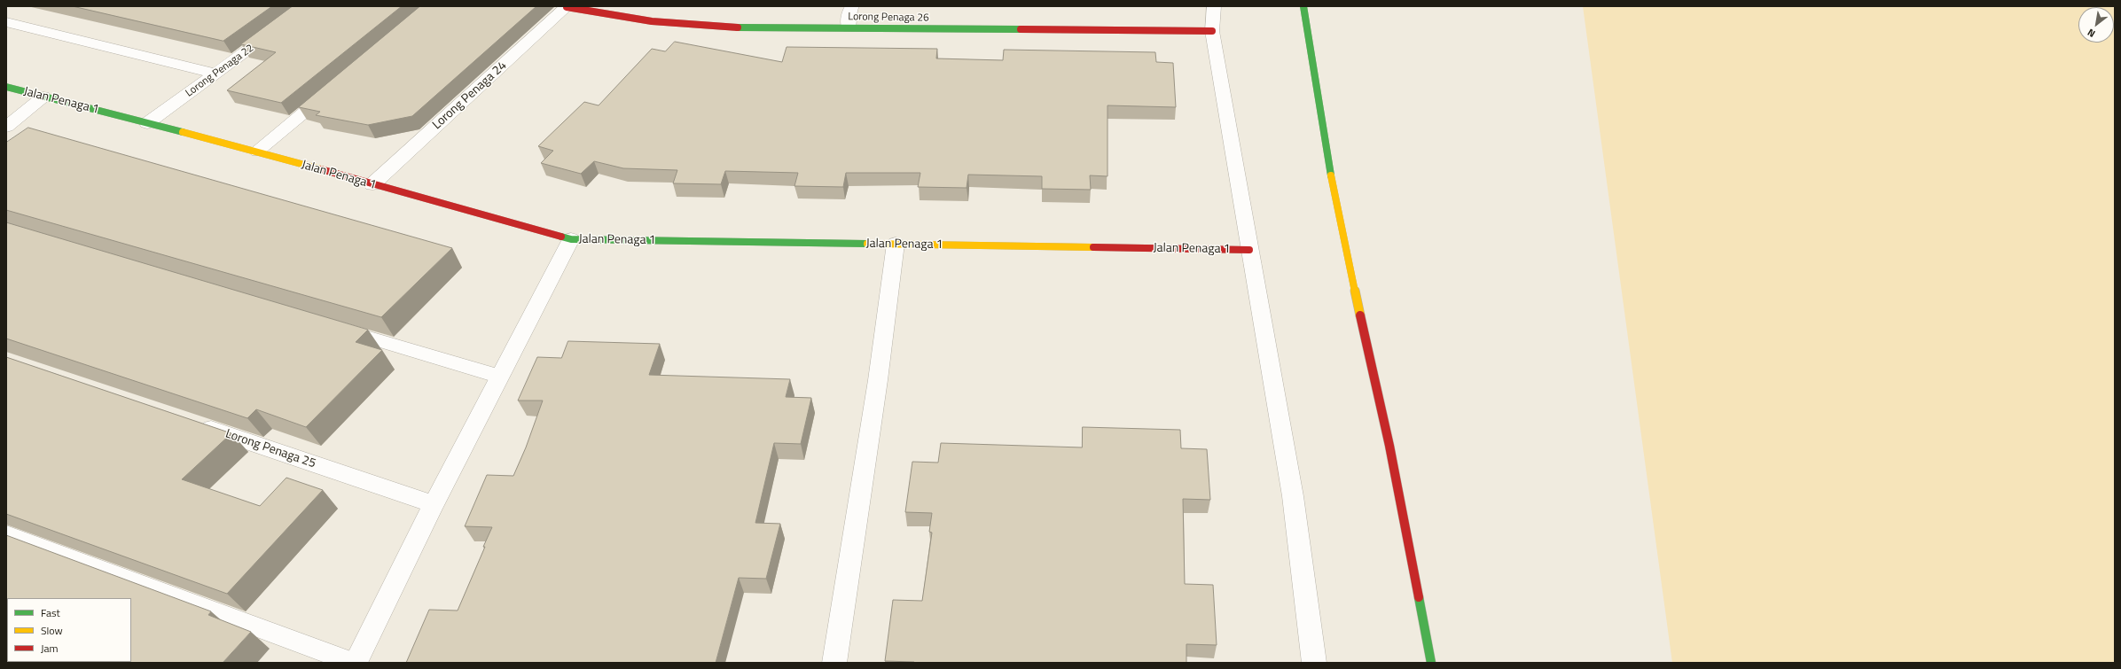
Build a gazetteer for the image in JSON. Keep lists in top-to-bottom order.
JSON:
{
  "streets": {
    "street": [
      "Lorong Penaga 26",
      "Lorong Penaga 22",
      "Lorong Penaga 24",
      "Jalan Penaga 1",
      "Lorong Penaga 25"
    ]
  },
  "crossings": [
    ["Lorong Penaga 26", "Lorong Penaga 24"],
    ["Lorong Penaga 22", "Jalan Penaga 1"],
    ["Lorong Penaga 24", "Jalan Penaga 1"]
  ],
  "legend": ["Fast", "Slow", "Jam"],
  "north": "bottom left"
}
